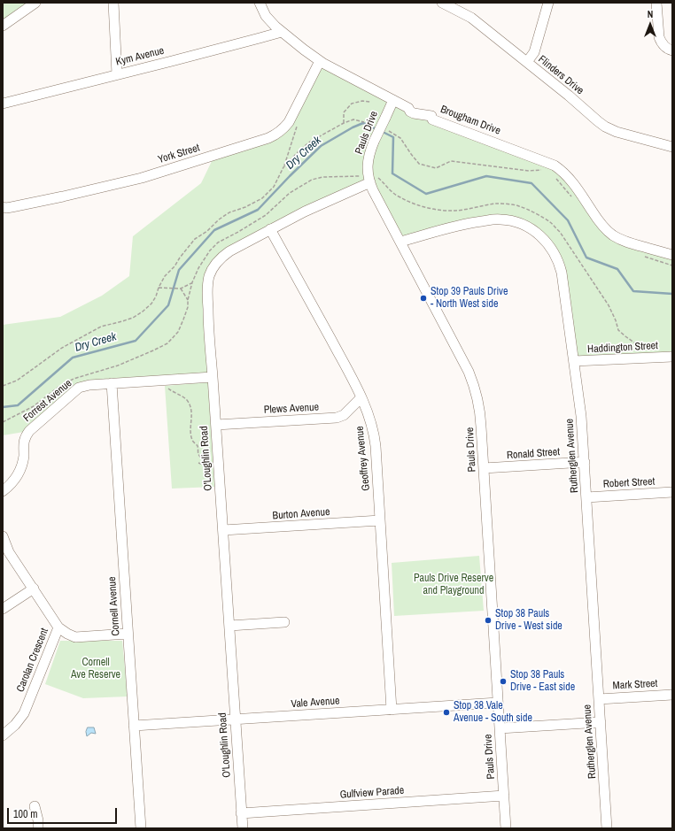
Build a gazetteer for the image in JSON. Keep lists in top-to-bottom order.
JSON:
{
  "streets": {
    "street": [
      "Kym Avenue",
      "Flinders Drive",
      "Brougham Drive",
      "Pauls Drive",
      "York Street",
      "Haddington Street",
      "Forrest Avenue",
      "Plews Avenue",
      "Ronald Street",
      "Rutherglen Avenue",
      "O'Loughlin Road",
      "Geoffrey Avenue",
      "Robert Street",
      "Burton Avenue",
      "Cornell Avenue",
      "Carolan Crescent",
      "Mark Street",
      "Vale Avenue",
      "Gulfview Parade"
    ]
  },
  "crossings": [
    ["Kym Avenue", "Brougham Drive"],
    ["Brougham Drive", "Pauls Drive"],
    ["Brougham Drive", "York Street"],
    ["Pauls Drive", "Ronald Street"],
    ["Pauls Drive", "Rutherglen Avenue"],
    ["Pauls Drive", "O'Loughlin Road"],
    ["Pauls Drive", "Vale Avenue"],
    ["Pauls Drive", "Gulfview Parade"],
    ["Haddington Street", "Rutherglen Avenue"],
    ["Forrest Avenue", "O'Loughlin Road"],
    ["Forrest Avenue", "Cornell Avenue"],
    ["Plews Avenue", "O'Loughlin Road"],
    ["Plews Avenue", "Geoffrey Avenue"],
    ["Ronald Street", "Rutherglen Avenue"],
    ["Rutherglen Avenue", "Robert Street"],
    ["Rutherglen Avenue", "Mark Street"],
    ["O'Loughlin Road", "Geoffrey Avenue"],
    ["O'Loughlin Road", "Burton Avenue"],
    ["O'Loughlin Road", "Vale Avenue"],
    ["O'Loughlin Road", "Gulfview Parade"],
    ["Geoffrey Avenue", "Burton Avenue"],
    ["Geoffrey Avenue", "Vale Avenue"],
    ["Cornell Avenue", "Vale Avenue"]
  ],
  "water": ["Dry Creek"],
  "parks": ["Pauls Drive Reserve and Playground", "Cornell Ave Reserve"],
  "places": [
    "Stop 39 Pauls Drive - North West side",
    "Stop 38 Pauls Drive - West side",
    "Stop 38 Pauls Drive - East side",
    "Stop 38 Vale Avenue - South side"
  ],
  "scale_bar": "100 m",
  "north": "top"
}
